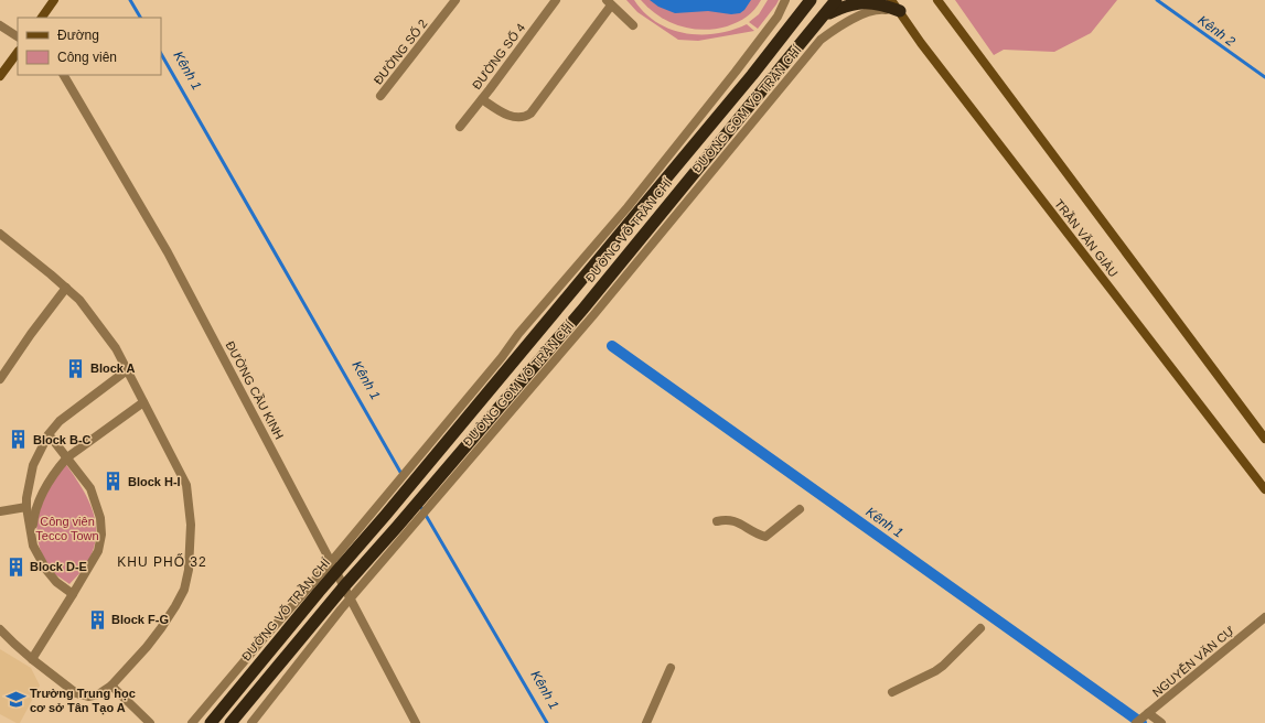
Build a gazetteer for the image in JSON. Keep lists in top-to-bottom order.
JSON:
{
  "streets": {
    "highway": ["ĐƯỜNG VÕ TRẦN CHÍ"],
    "main road": ["TRẦN VĂN GIÀU"],
    "street": [
      "ĐƯỜNG SỐ 2",
      "ĐƯỜNG SỐ 4",
      "ĐƯỜNG GOM VÕ TRẦN CHÍ",
      "ĐƯỜNG CẦU KINH",
      "NGUYỄN VĂN CỰ"
    ]
  },
  "crossings": [
    ["ĐƯỜNG GOM VÕ TRẦN CHÍ", "ĐƯỜNG VÕ TRẦN CHÍ"],
    ["ĐƯỜNG GOM VÕ TRẦN CHÍ", "TRẦN VĂN GIÀU"],
    ["ĐƯỜNG GOM VÕ TRẦN CHÍ", "ĐƯỜNG CẦU KINH"],
    ["ĐƯỜNG VÕ TRẦN CHÍ", "ĐƯỜNG CẦU KINH"]
  ],
  "districts": ["KHU PHỐ 32"],
  "water": ["Kênh 2", "Kênh 1"],
  "parks": ["Công viên Tecco Town"],
  "places": {
    "building": [
      "Block A",
      "Block B-C",
      "Block H-I",
      "Block D-E",
      "Block F-G"
    ],
    "school or university": ["Trường Trung học cơ sở Tân Tạo A"]
  },
  "legend": ["Đường", "Công viên"]
}
